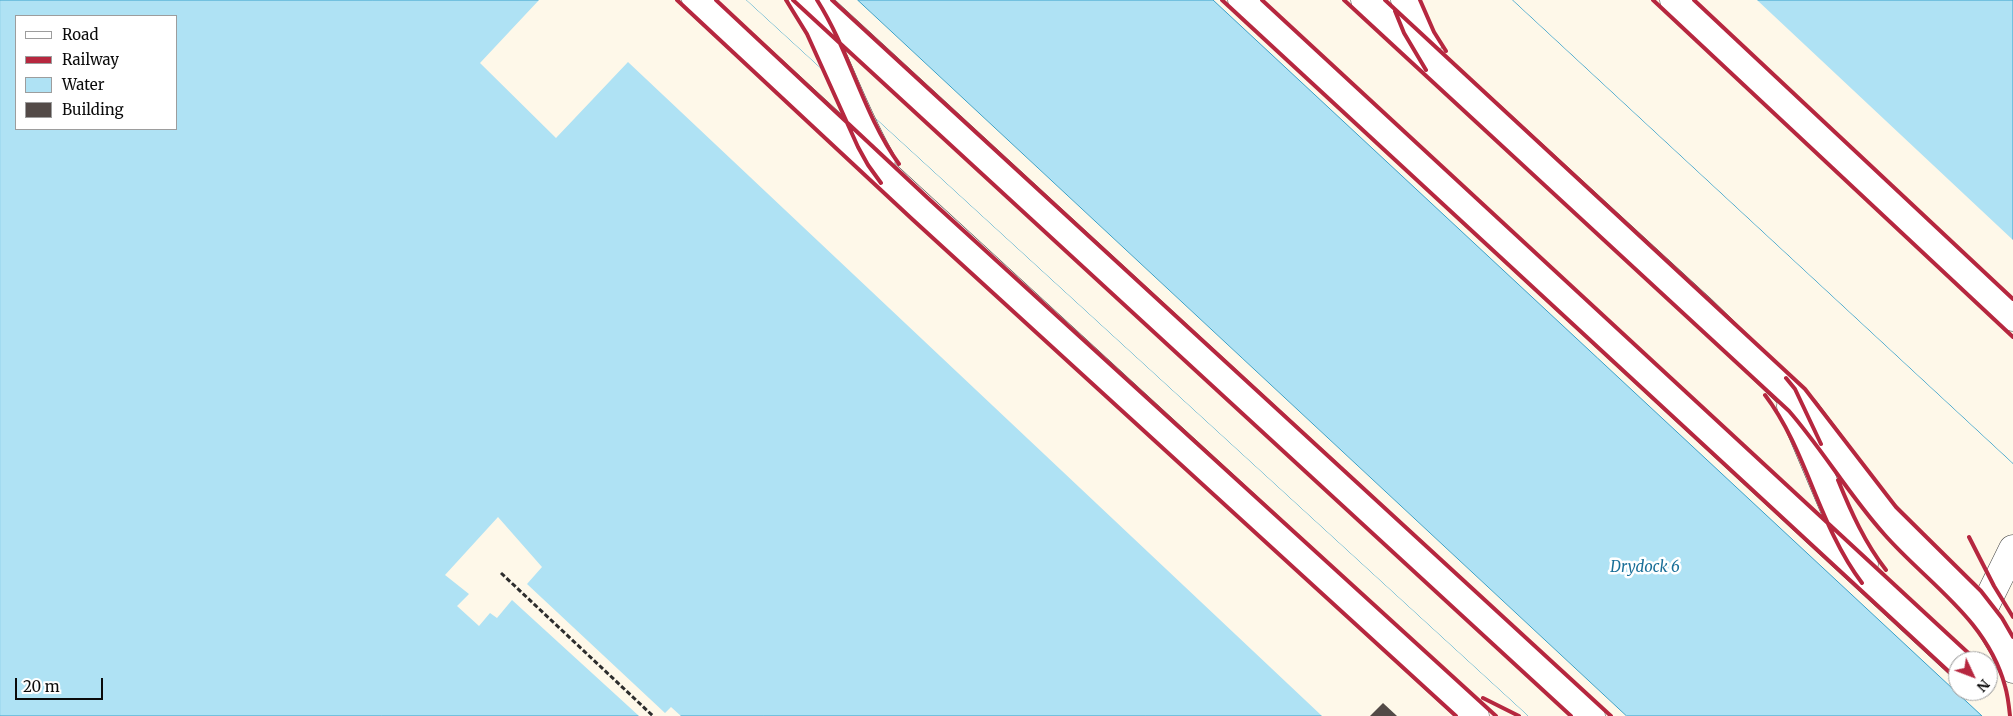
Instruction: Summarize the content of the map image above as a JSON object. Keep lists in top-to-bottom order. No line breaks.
{"water":["Drydock 6"],"legend":["Road","Railway","Water","Building"],"scale_bar":"20 m","north":"bottom right"}
